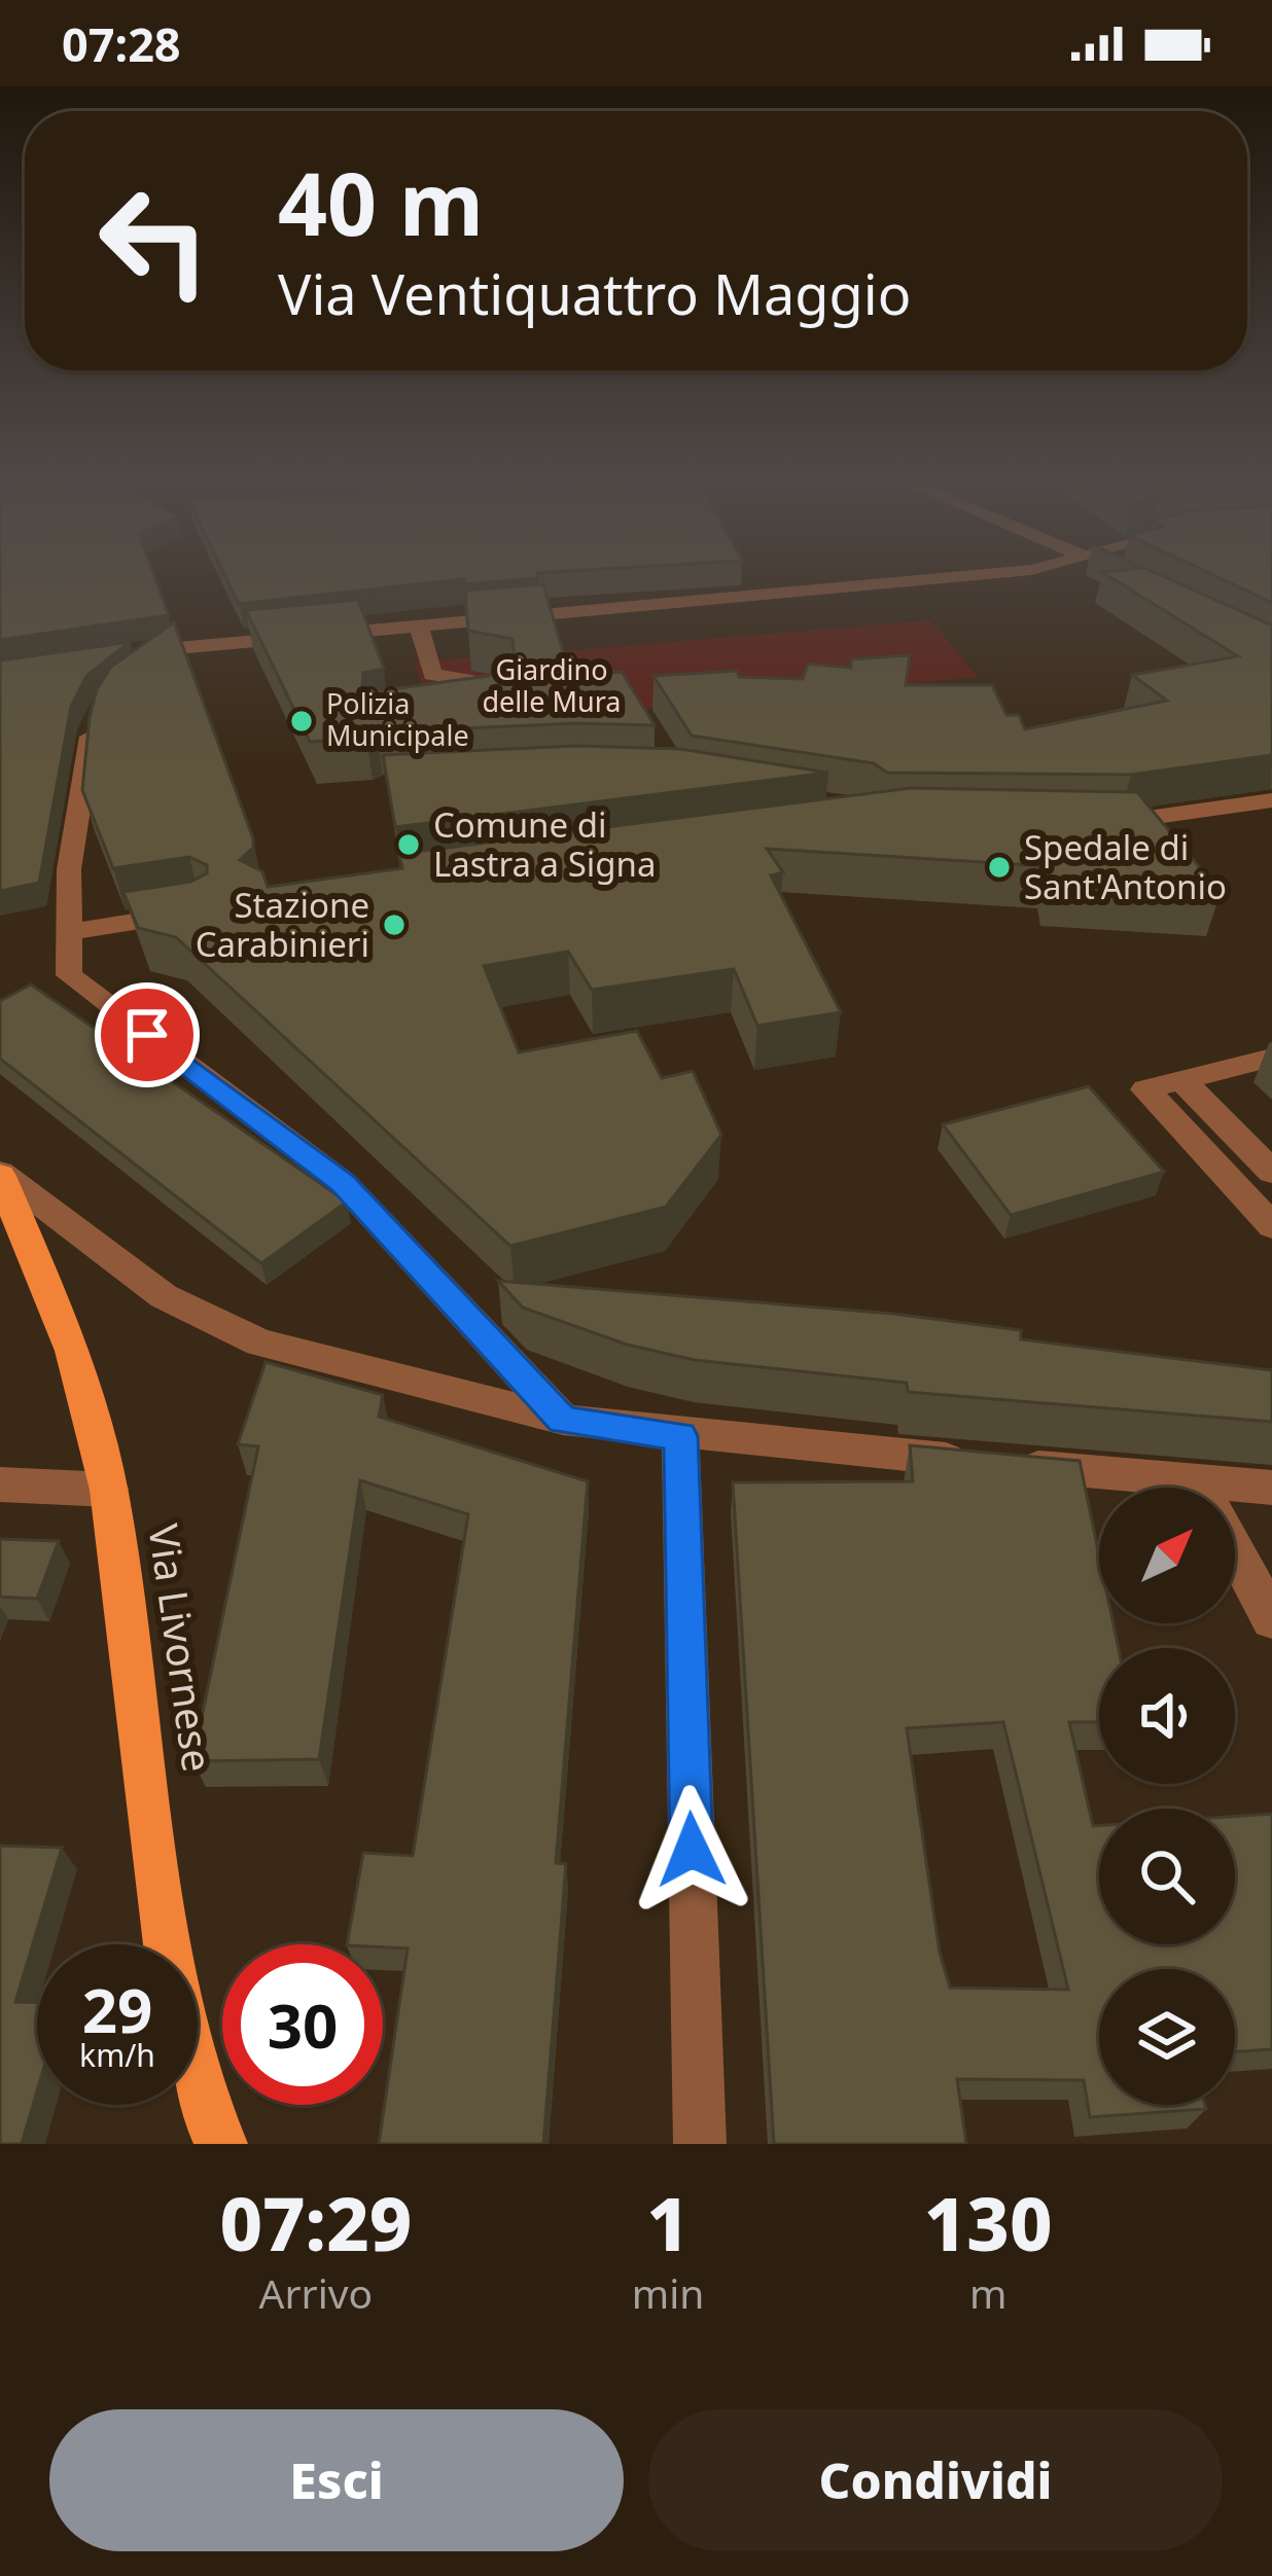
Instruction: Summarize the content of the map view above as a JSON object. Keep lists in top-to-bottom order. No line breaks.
{"streets":{"main road":["Via Livornese"]},"parks":["Giardino delle Mura"],"places":["Polizia Municipale","Comune di Lastra a Signa","Spedale di Sant'Antonio","Stazione Carabinieri"],"north":"top right","page":{"status":"07:28","turn":["40 m","Via Ventiquattro Maggio"],"speed":"29 km/h","limit":"30","eta":["07:29","Arrivo","1","min","130","m"],"buttons":["Esci","Condividi"]}}
